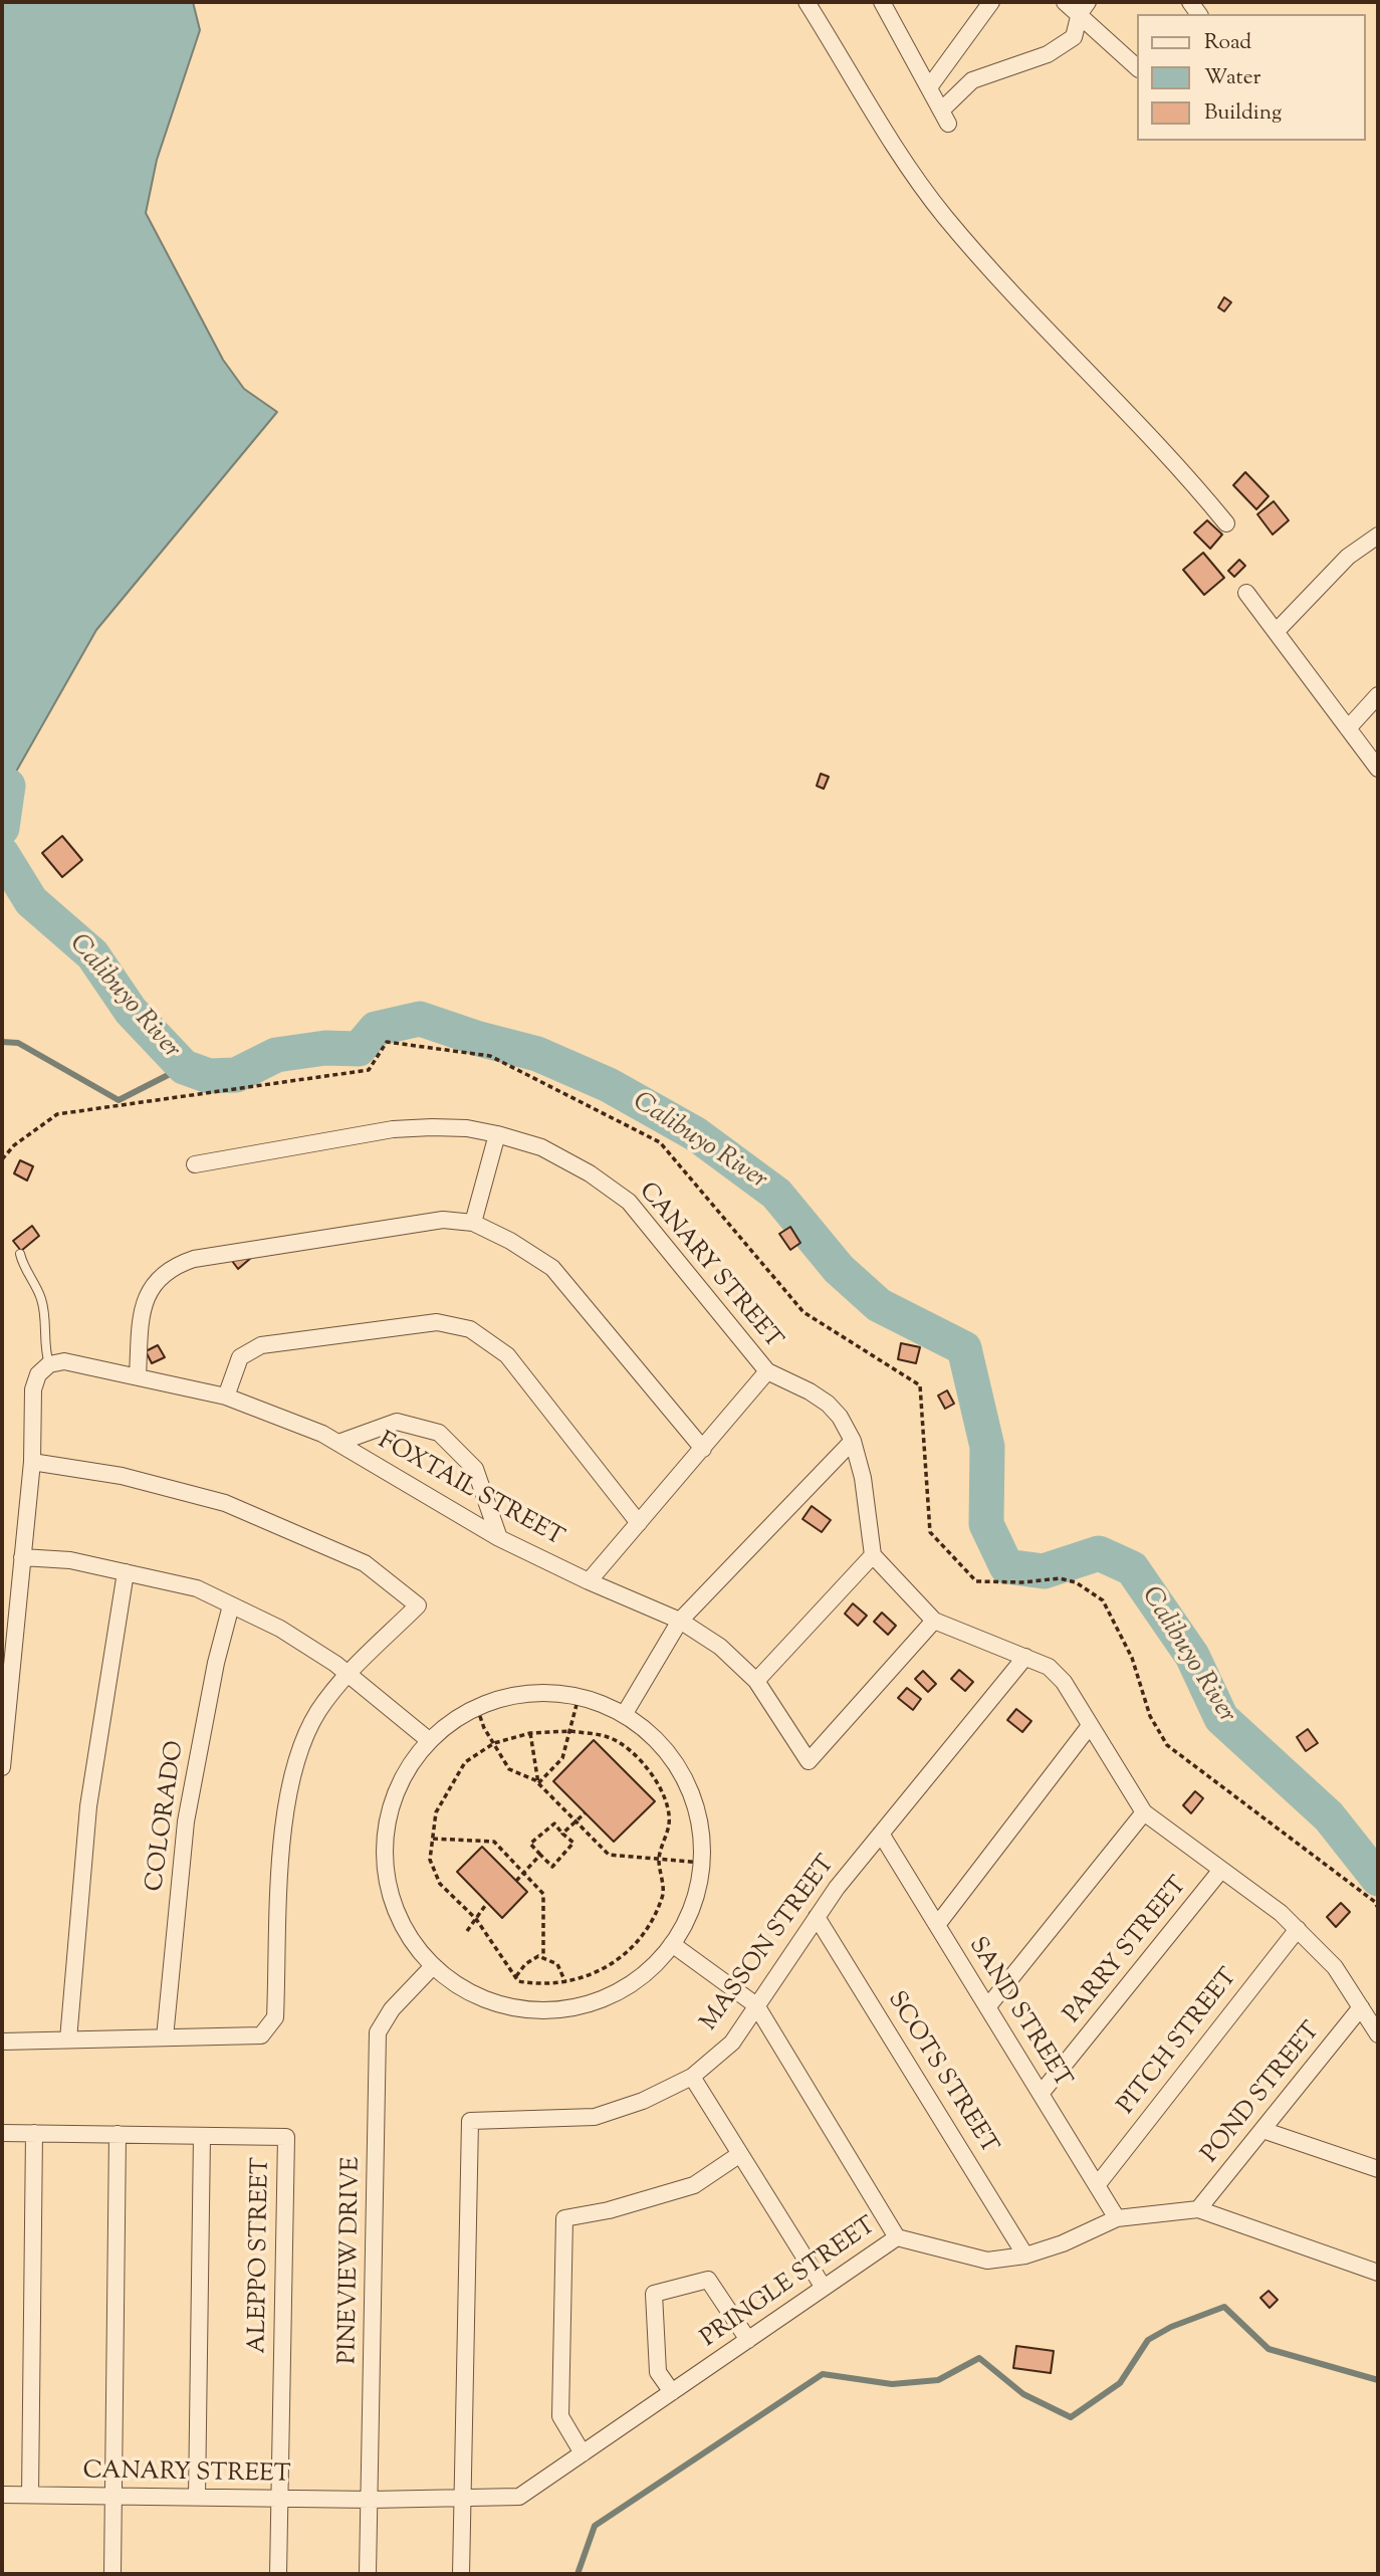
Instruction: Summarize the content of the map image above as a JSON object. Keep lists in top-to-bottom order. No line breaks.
{"streets":{"street":["CANARY STREET","FOXTAIL STREET","COLORADO","MASSON STREET","PARRY STREET","SAND STREET","PITCH STREET","SCOTS STREET","POND STREET","ALEPPO STREET","PINEVIEW DRIVE","PRINGLE STREET"]},"crossings":[["CANARY STREET","ALEPPO STREET"],["CANARY STREET","PINEVIEW DRIVE"],["CANARY STREET","PRINGLE STREET"],["MASSON STREET","SAND STREET"],["MASSON STREET","SCOTS STREET"],["MASSON STREET","PRINGLE STREET"],["PARRY STREET","SAND STREET"],["SAND STREET","PITCH STREET"],["SAND STREET","PRINGLE STREET"],["SCOTS STREET","PRINGLE STREET"],["POND STREET","PRINGLE STREET"],["PINEVIEW DRIVE","PRINGLE STREET"]],"water":["Calibuyo River"],"legend":["Road","Water","Building"]}
